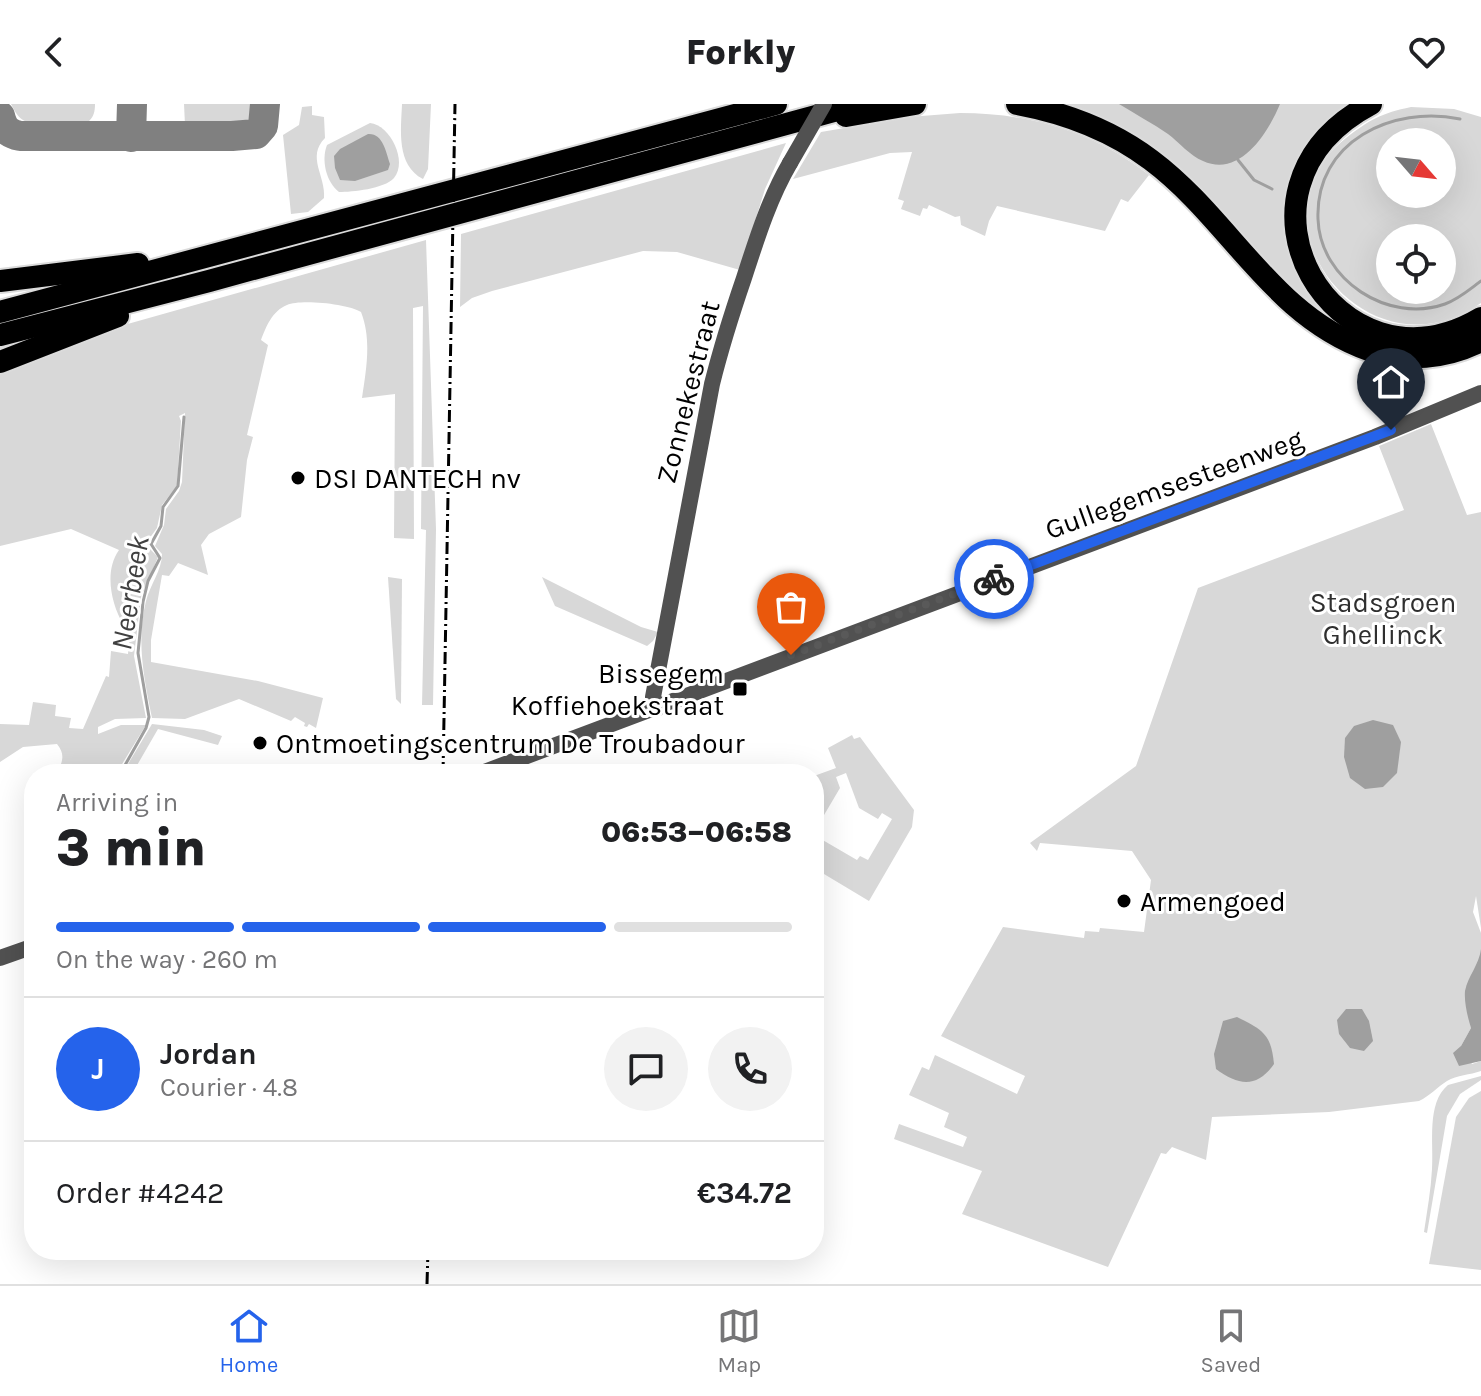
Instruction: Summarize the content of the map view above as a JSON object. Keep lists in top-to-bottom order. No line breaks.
{"streets":{"street":["Zonnekestraat","Gullegemsesteenweg"]},"crossings":[["Zonnekestraat","Gullegemsesteenweg"]],"water":["Neerbeek"],"parks":["Stadsgroen Ghellinck"],"places":{"other":["DSI DANTECH nv","Ontmoetingscentrum De Troubadour","Armengoed"],"transit":["Bissegem Koffiehoekstraat"]},"north":"bottom right","page":{"header":"Forkly","heading":["3 min","Arriving in","06:53–06:58"],"panel":["Jordan","Courier · 4.8","Order #4242","€34.72"],"bar":"On the way · 260 m","round":"J","tabs":["Home","Map","Saved"]}}
